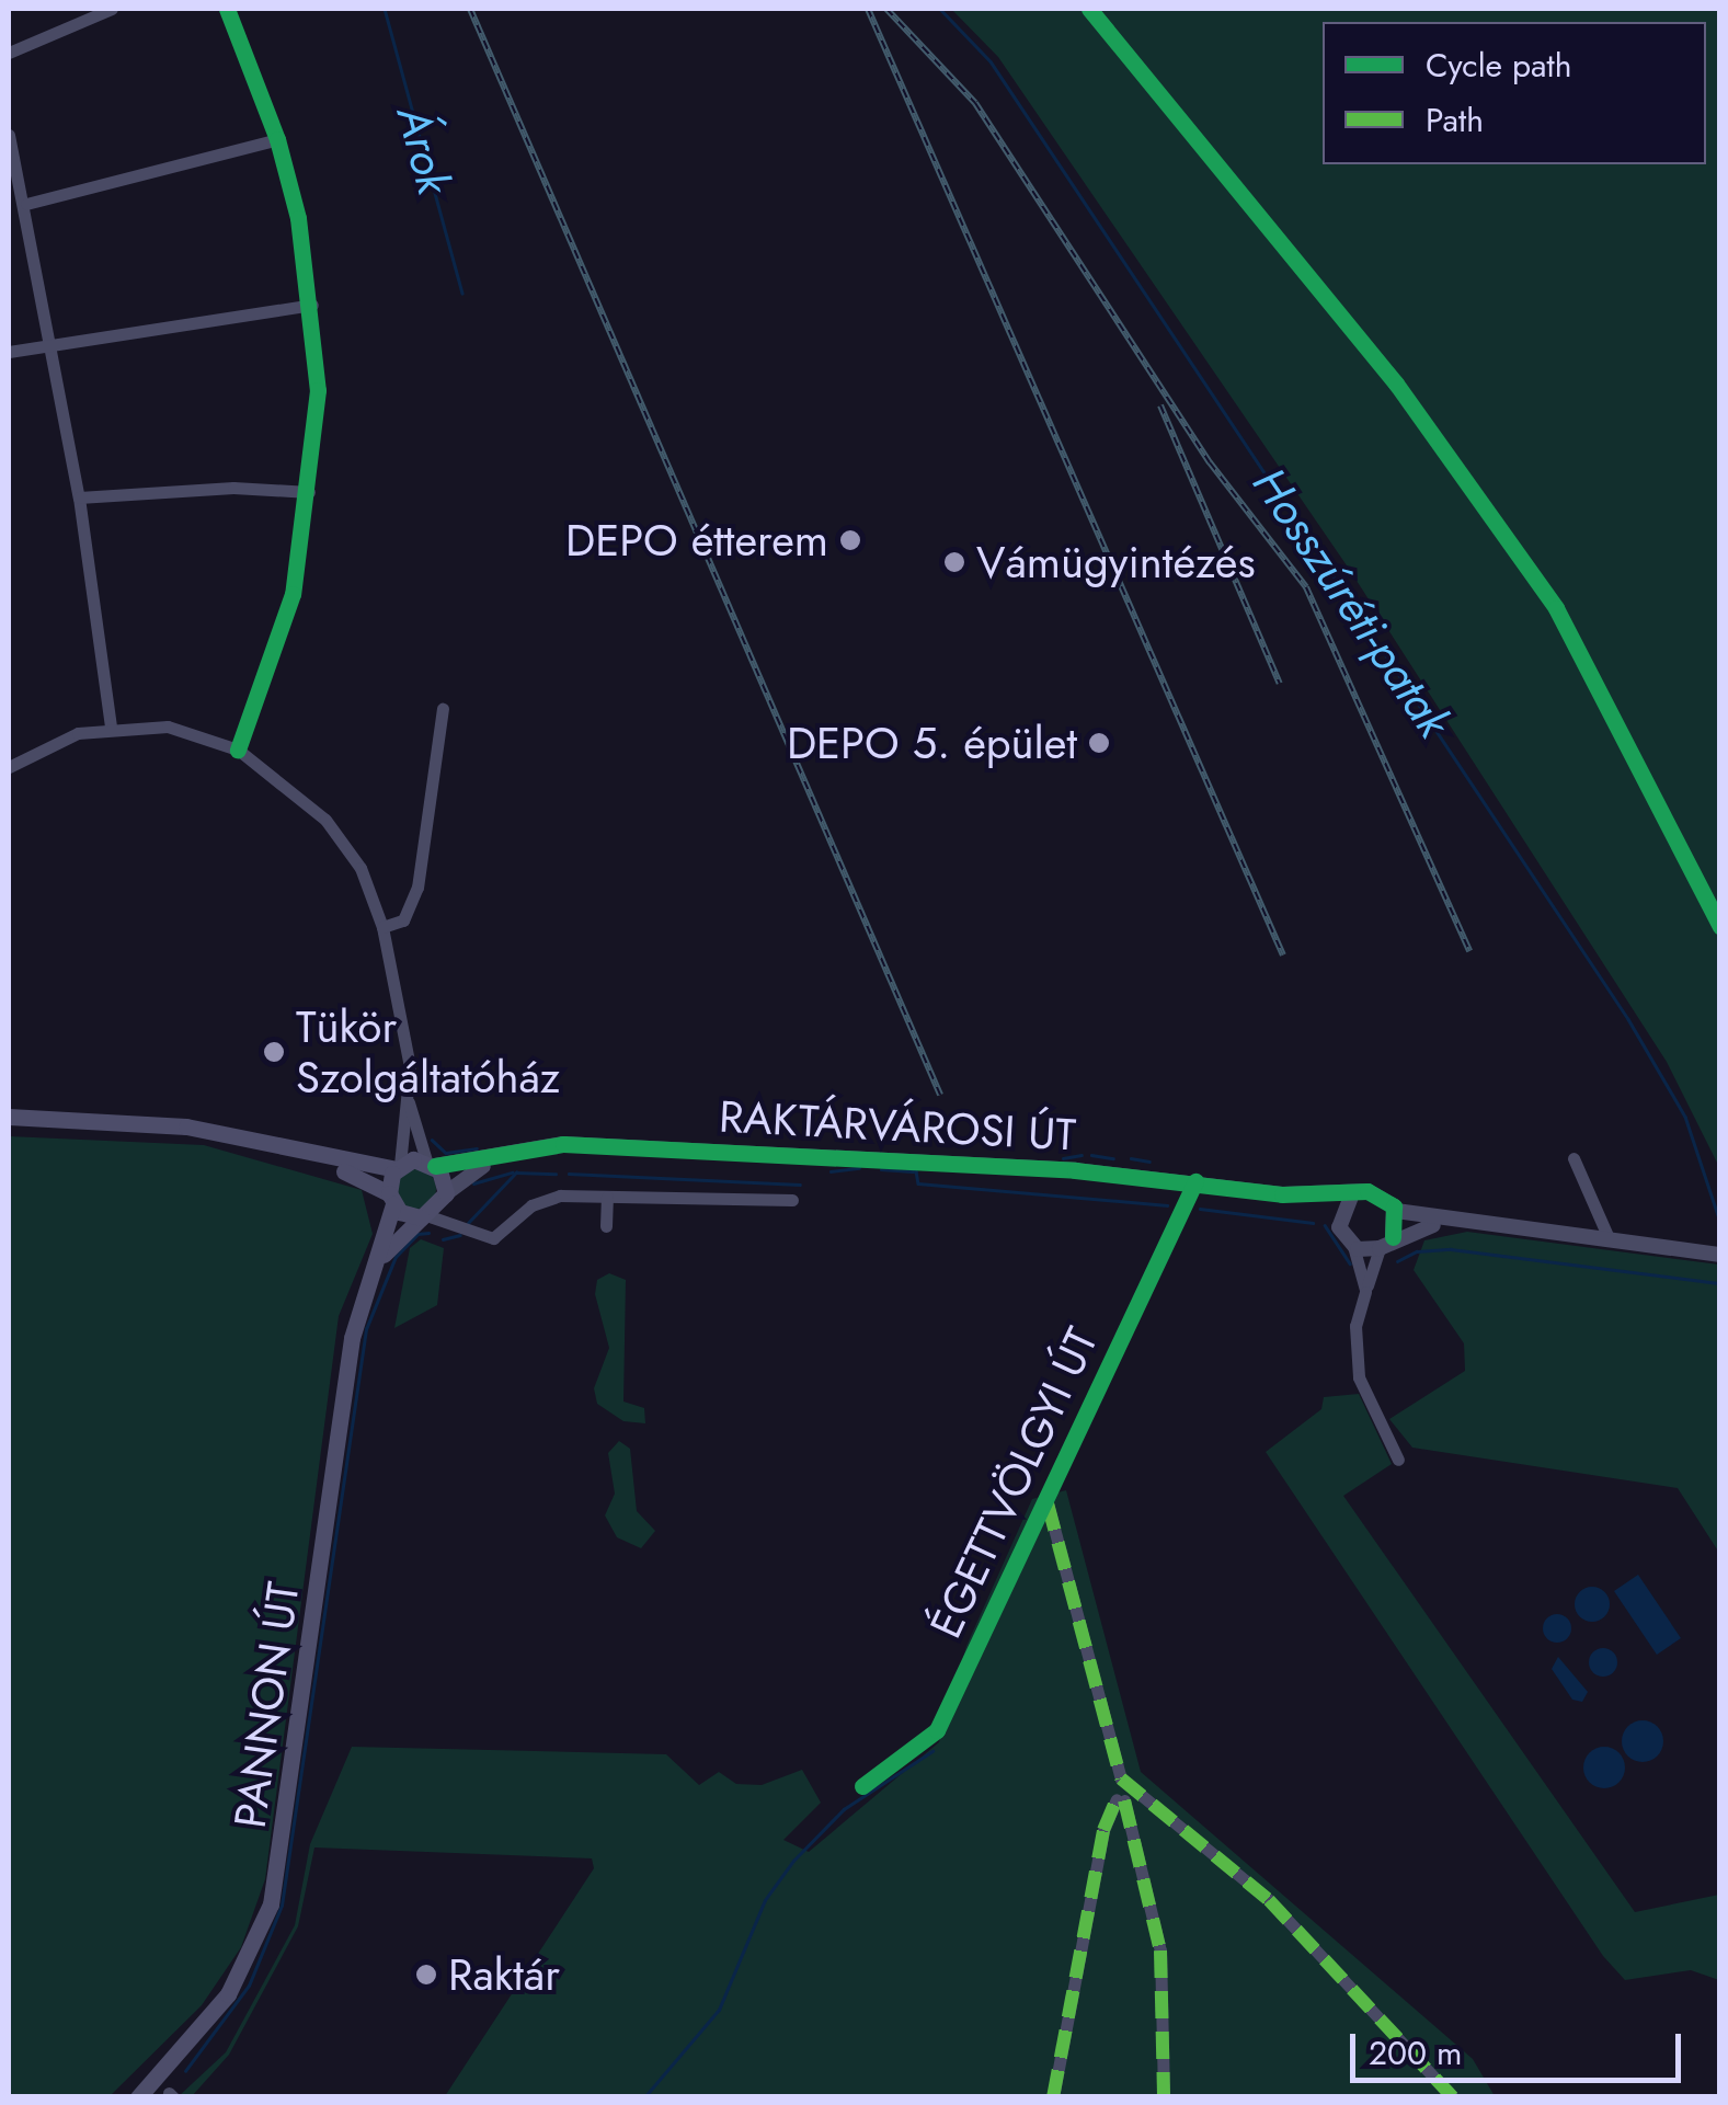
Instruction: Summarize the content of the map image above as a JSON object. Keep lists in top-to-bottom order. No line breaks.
{"streets":{"main road":["RAKTÁRVÁROSI ÚT","PANNON ÚT"],"street":["ÉGETTVÖLGYI ÚT"]},"crossings":[["RAKTÁRVÁROSI ÚT","ÉGETTVÖLGYI ÚT"],["RAKTÁRVÁROSI ÚT","PANNON ÚT"]],"water":["Árok","Hosszúréti-patak"],"places":["DEPO étterem","Vámügyintézés","DEPO 5. épület","Tükör Szolgáltatóház","Raktár"],"legend":["Cycle path","Path"],"scale_bar":"200 m"}
